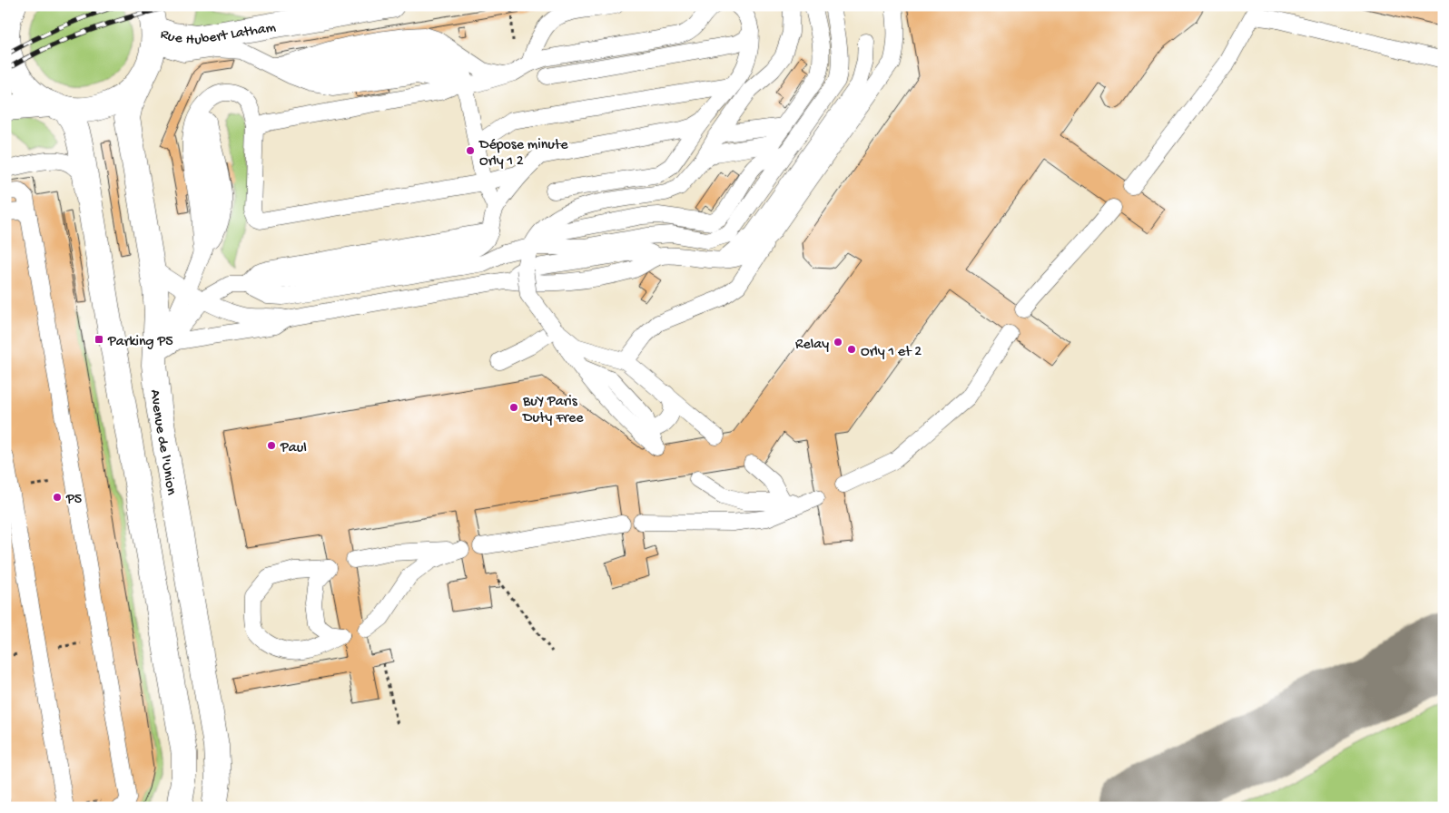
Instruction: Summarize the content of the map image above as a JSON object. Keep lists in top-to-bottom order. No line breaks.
{"streets":{"street":["Rue Hubert Latham","Avenue de l'Union"]},"crossings":[["Rue Hubert Latham","Avenue de l'Union"]],"places":{"other":["Dépose minute Orly 1 2","Relay","Orly 1 et 2","BuY Paris Duty Free","Paul","P5"],"transit":["Parking P5"]}}
